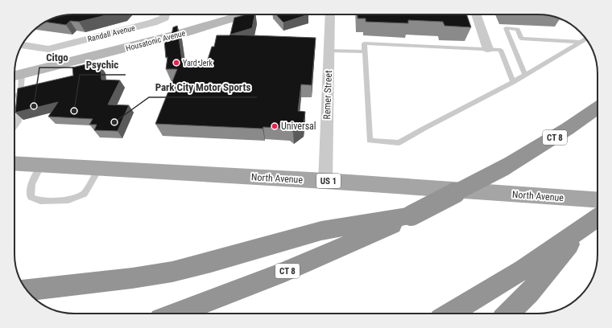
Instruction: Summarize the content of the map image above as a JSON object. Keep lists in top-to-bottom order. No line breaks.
{"streets":{"highway":["CT 8"],"main road":["Housatonic Avenue","North Avenue","US 1"],"street":["Randall Avenue","Remer Street"]},"crossings":[["Remer Street","North Avenue"]],"places":["Yard Jerk","Citgo","Psychic","Park City Motor Sports","Universal"]}
